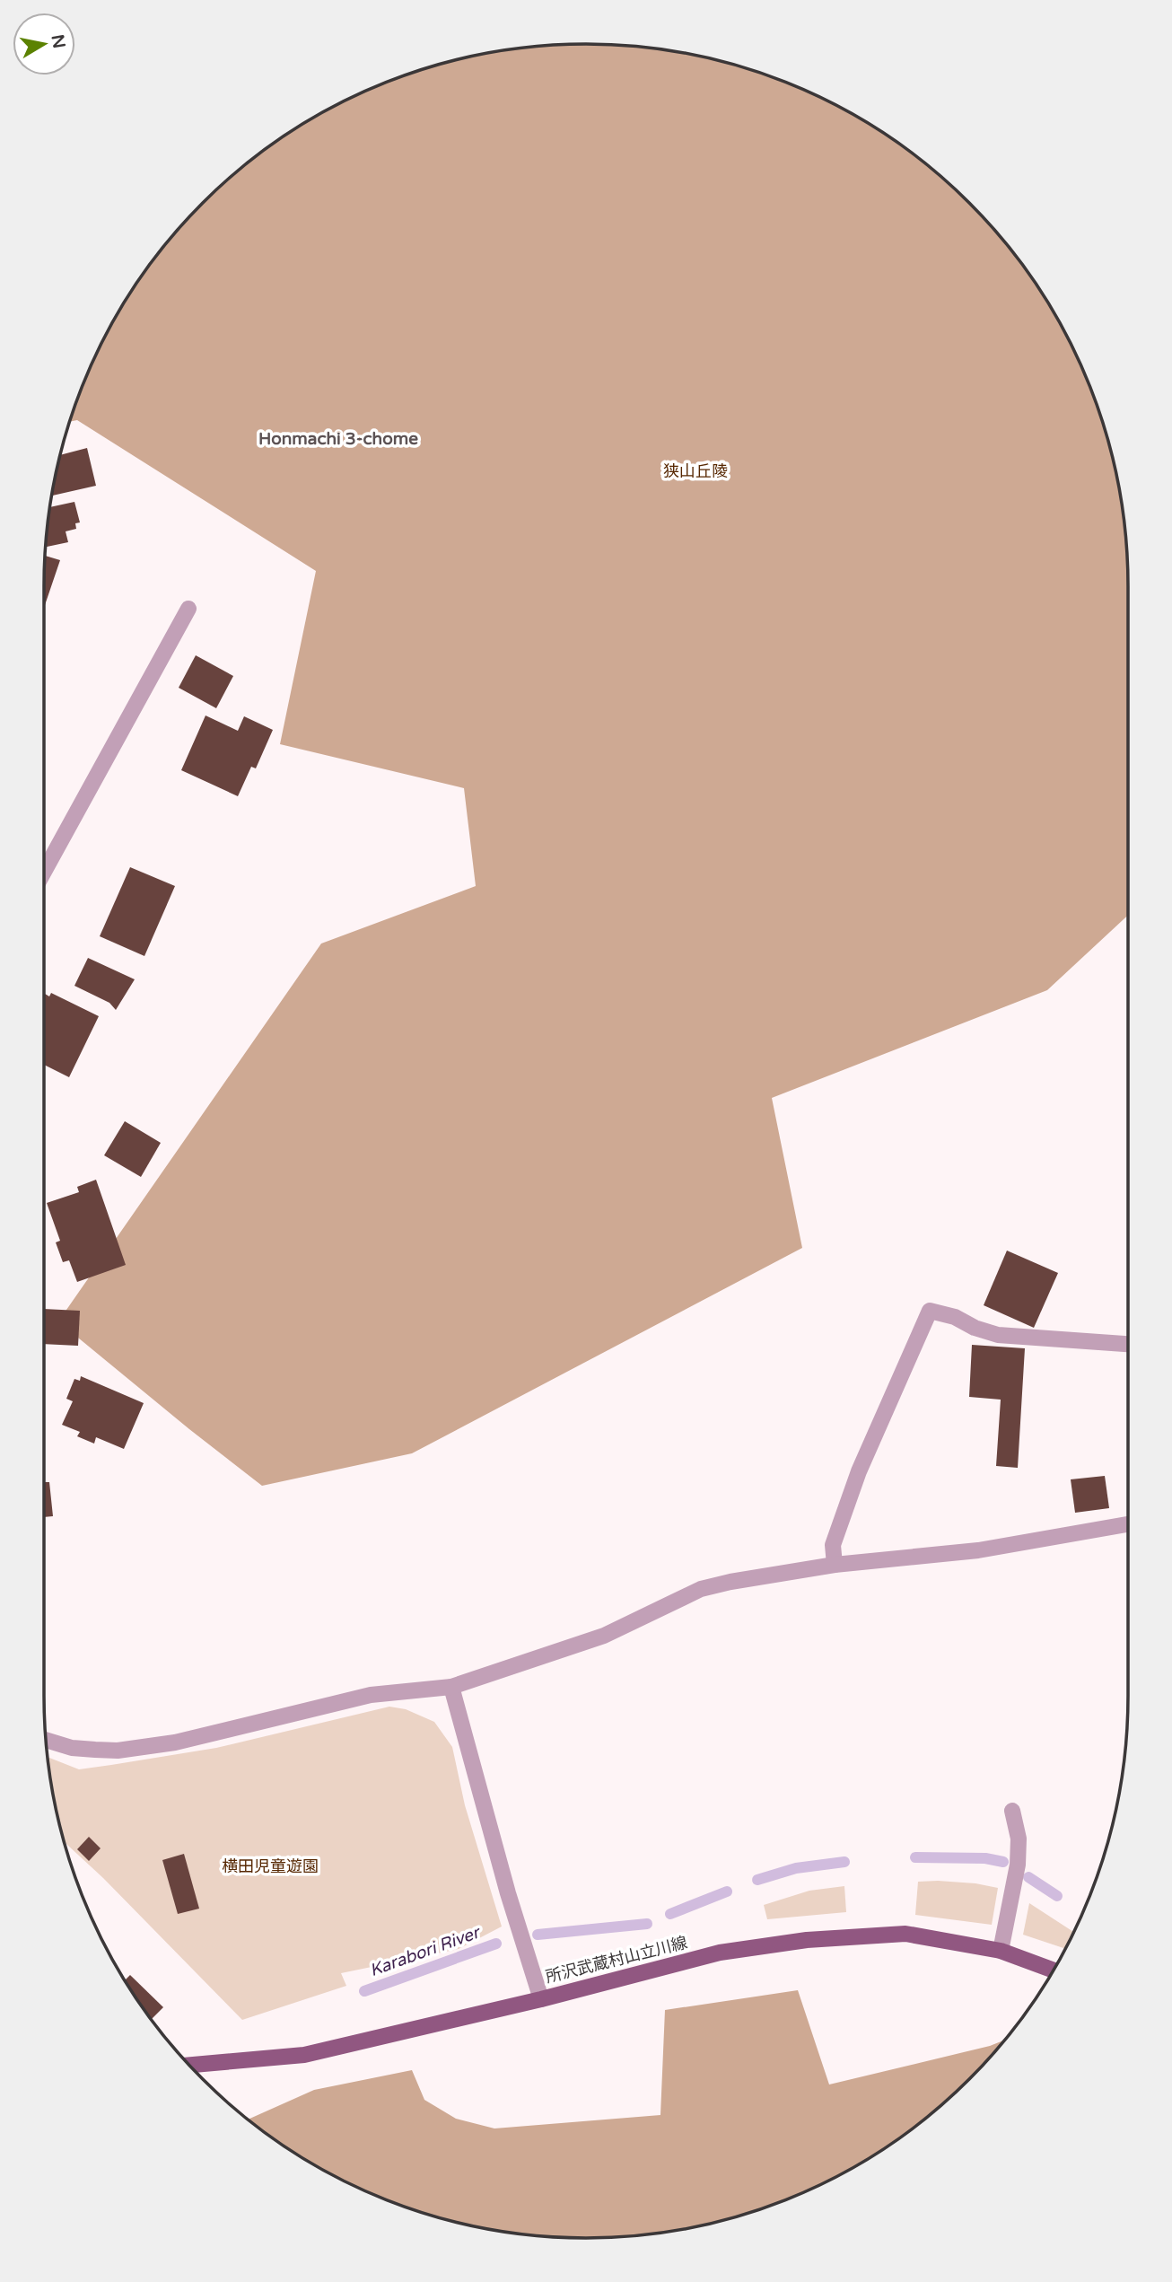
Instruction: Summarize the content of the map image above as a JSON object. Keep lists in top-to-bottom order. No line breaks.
{"streets":{"main road":["所沢武蔵村山立川線"]},"districts":["Honmachi 3-chome"],"water":["Karabori River"],"parks":["狭山丘陵","横田児童遊園"],"north":"right"}
